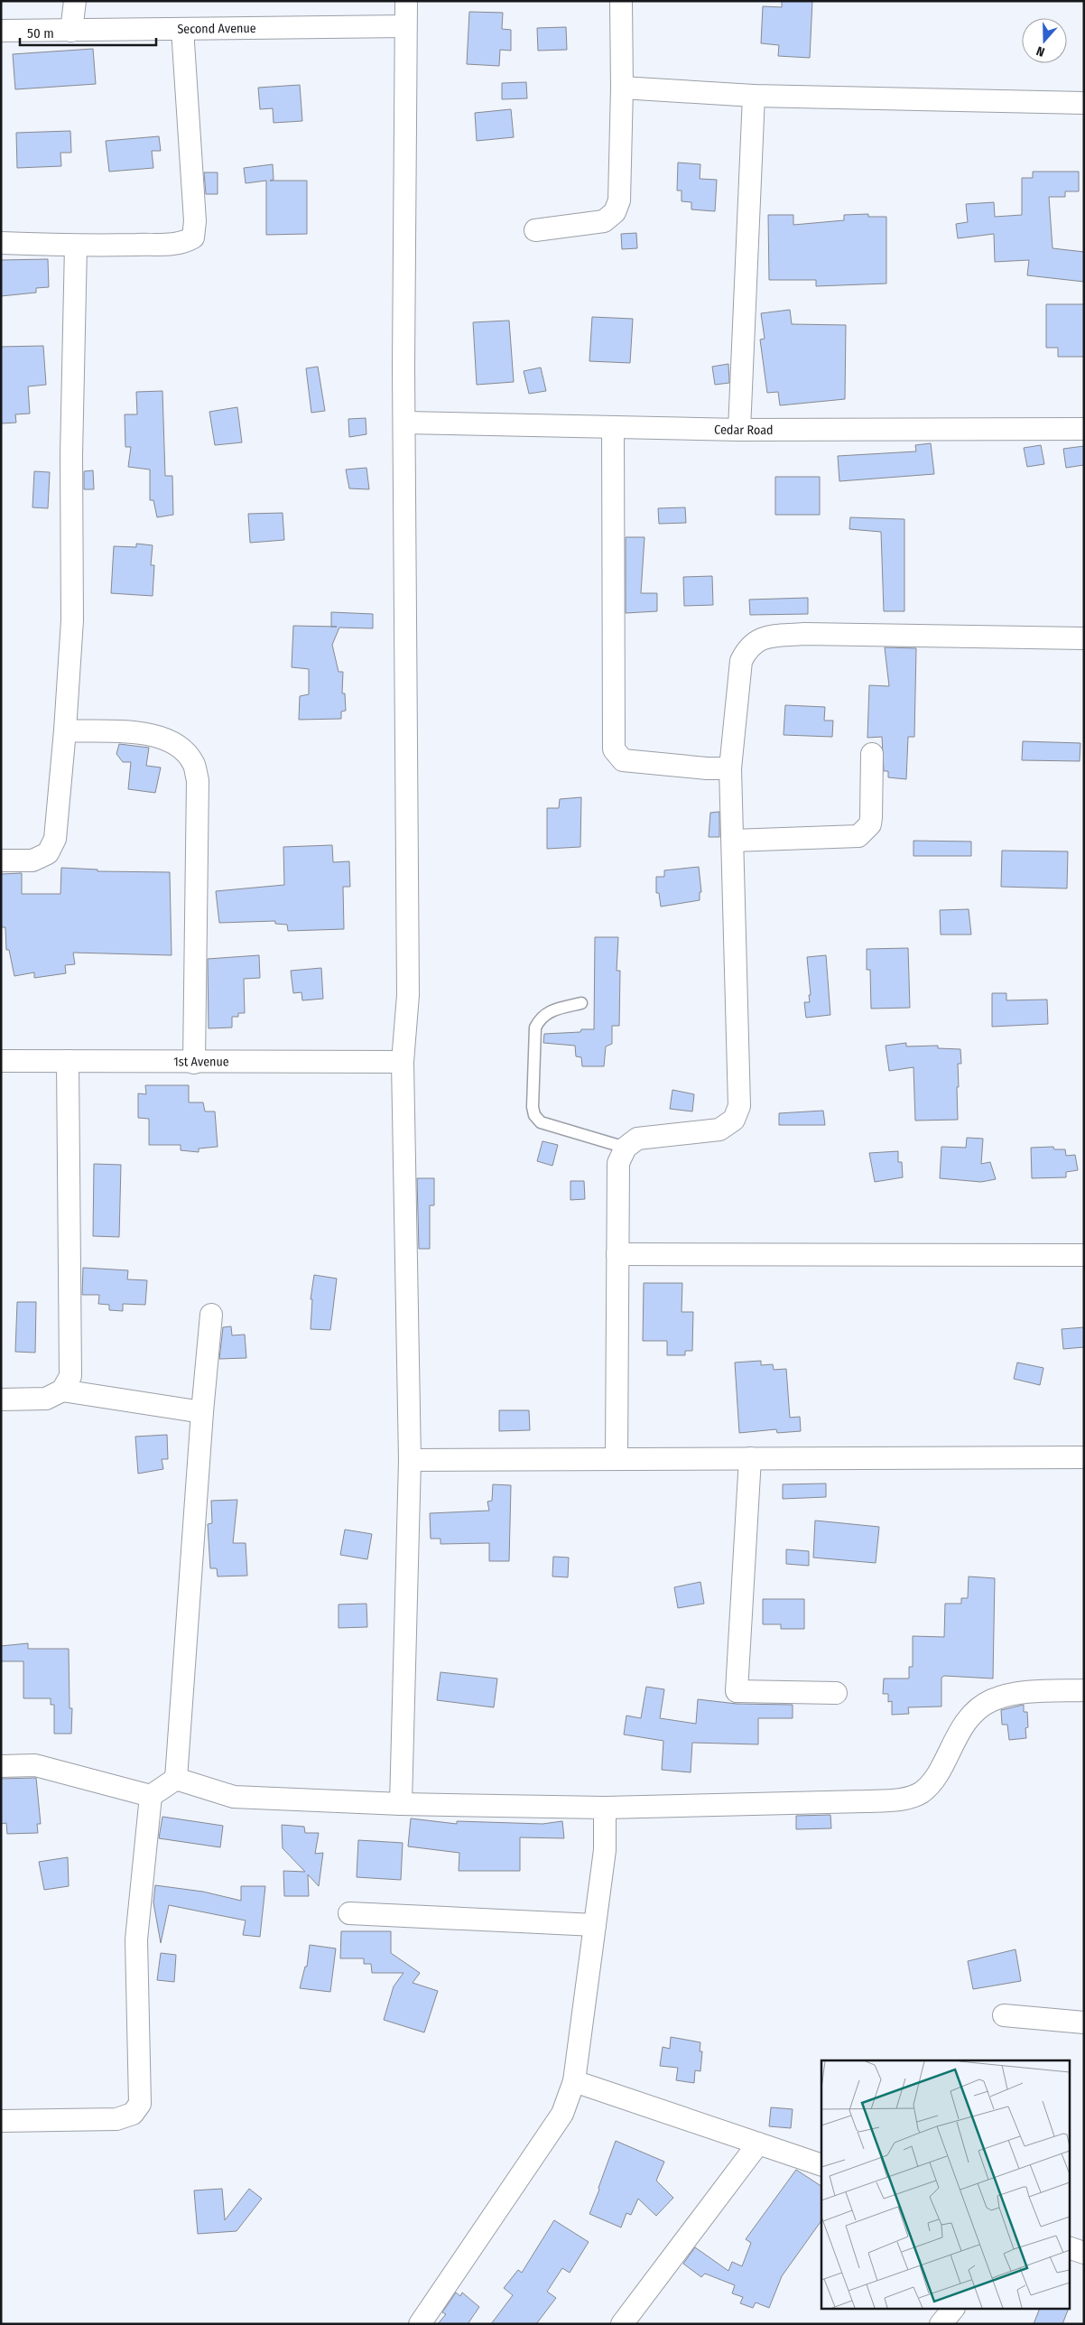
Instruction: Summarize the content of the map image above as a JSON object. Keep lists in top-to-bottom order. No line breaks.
{"streets":{"street":["Second Avenue","Cedar Road","1st Avenue"]},"scale_bar":"50 m","north":"bottom"}
